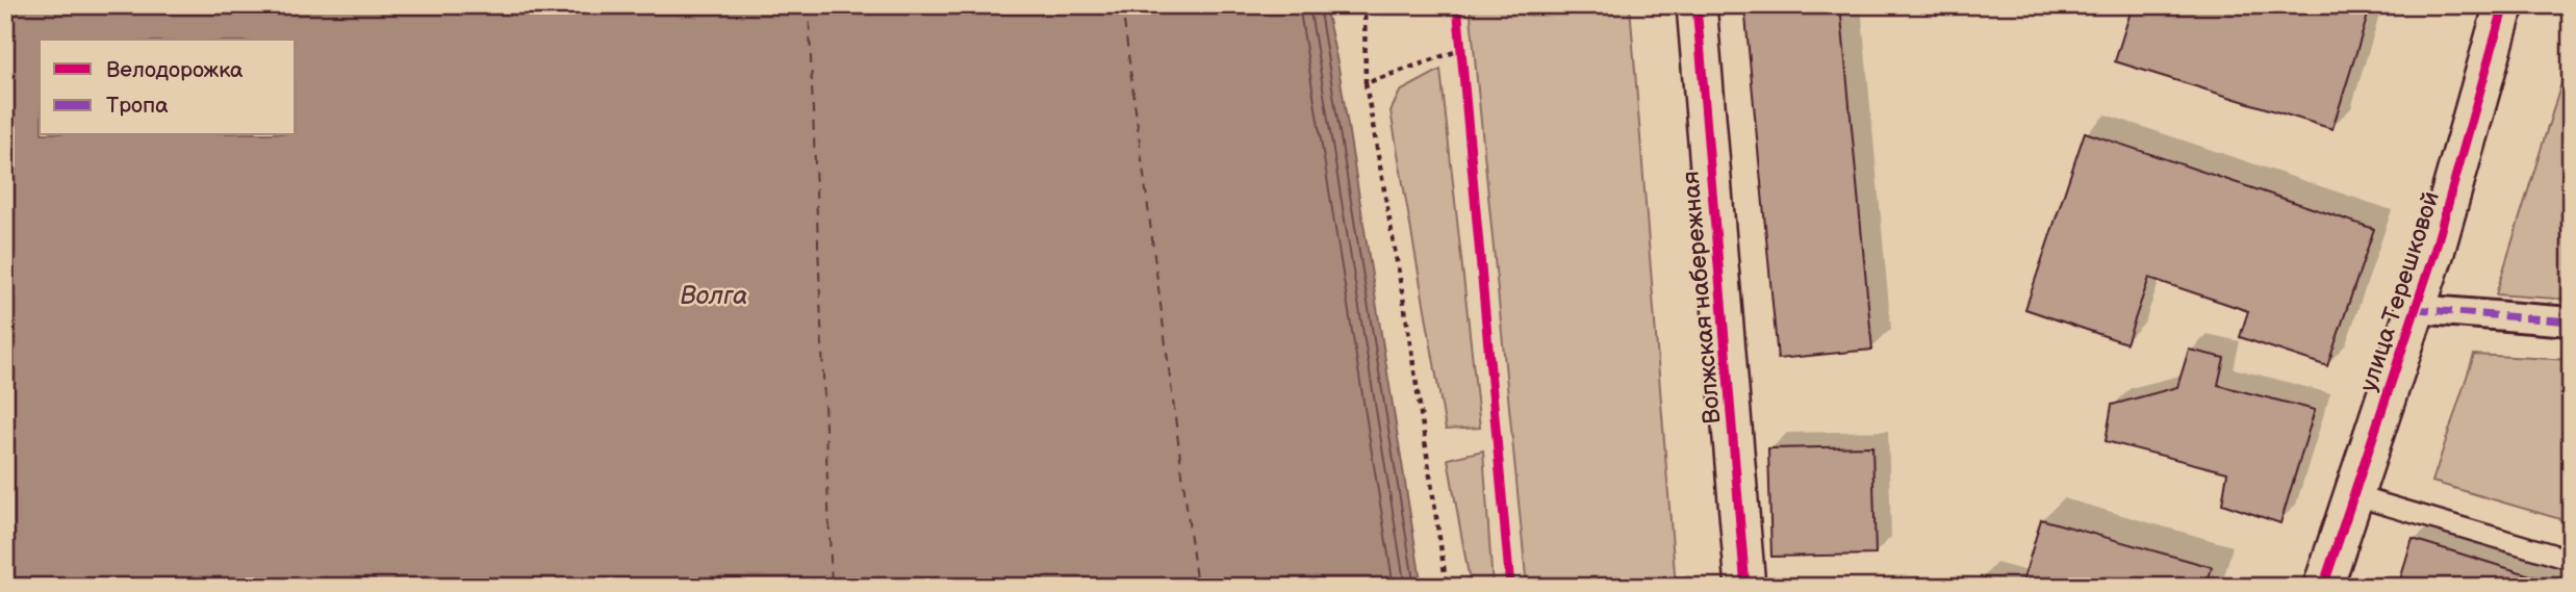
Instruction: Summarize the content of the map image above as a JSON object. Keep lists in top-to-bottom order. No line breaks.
{"streets":{"street":["улица Терешковой","Волжская набережная"]},"water":["Волга"],"legend":["Велодорожка","Тропа"]}
